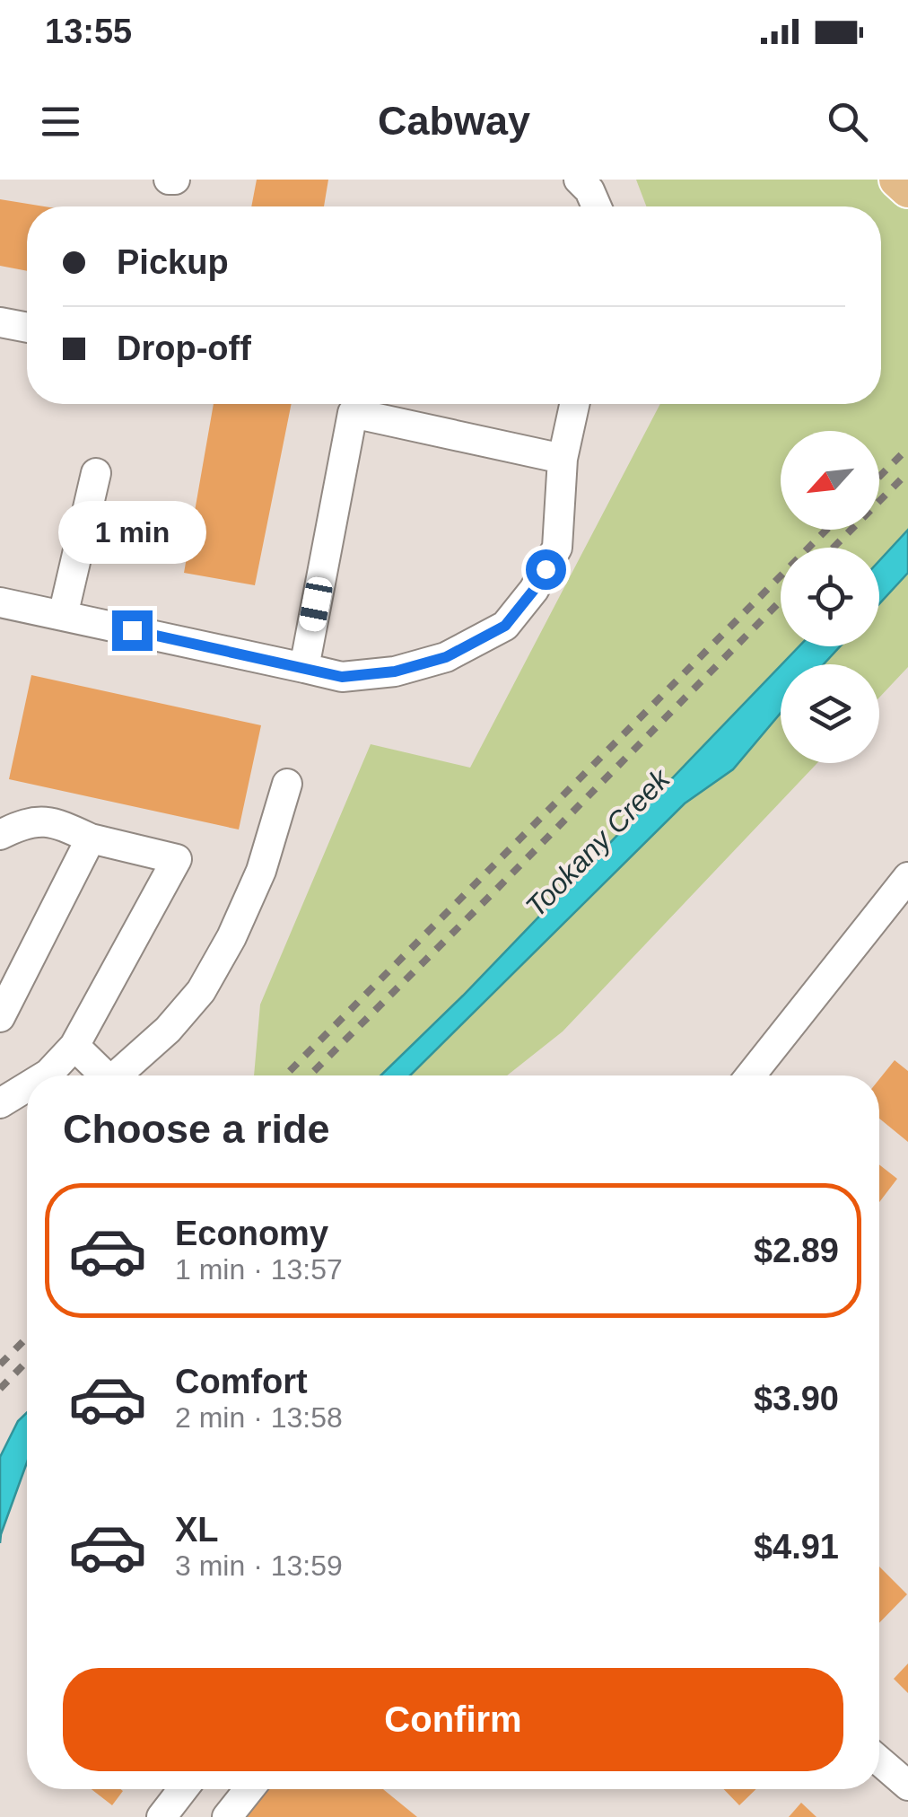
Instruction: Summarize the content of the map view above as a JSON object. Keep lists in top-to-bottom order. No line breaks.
{"water":["Tookany Creek"],"north":"bottom left","page":{"status":"13:55","header":"Cabway","banner":["Pickup","Drop-off"],"bubble":"1 min","heading":"Choose a ride","list":[{"name":"Economy","note":"1 min · 13:57","value":"$2.89"},{"name":"Comfort","note":"2 min · 13:58","value":"$3.90"},{"name":"XL","note":"3 min · 13:59","value":"$4.91"}],"buttons":"Confirm"}}
